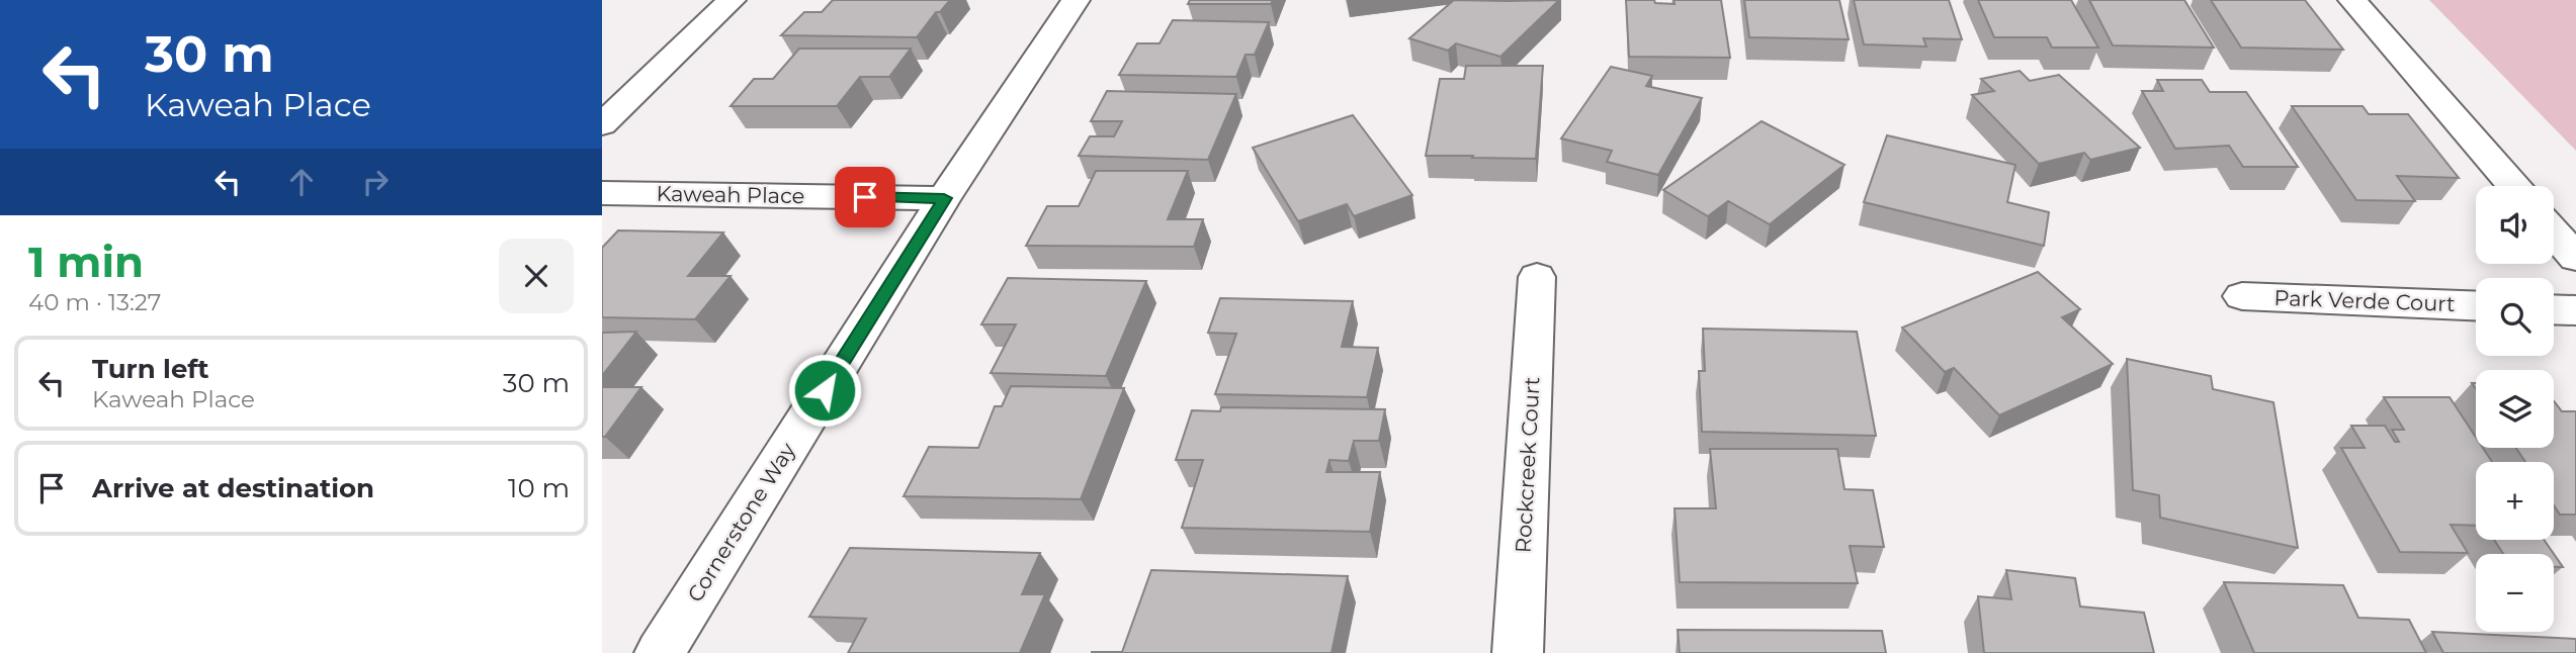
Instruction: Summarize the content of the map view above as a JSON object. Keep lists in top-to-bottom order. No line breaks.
{"streets":{"street":["Kaweah Place","Park Verde Court","Rockcreek Court","Cornerstone Way"]},"crossings":[["Kaweah Place","Cornerstone Way"]],"page":{"turn":["30 m","Kaweah Place"],"map_buttons":["+","−"],"heading":["1 min","40 m · 13:27"],"list":[{"name":"Turn left","note":"Kaweah Place","value":"30 m"},{"name":"Arrive at destination","value":"10 m"}]}}
